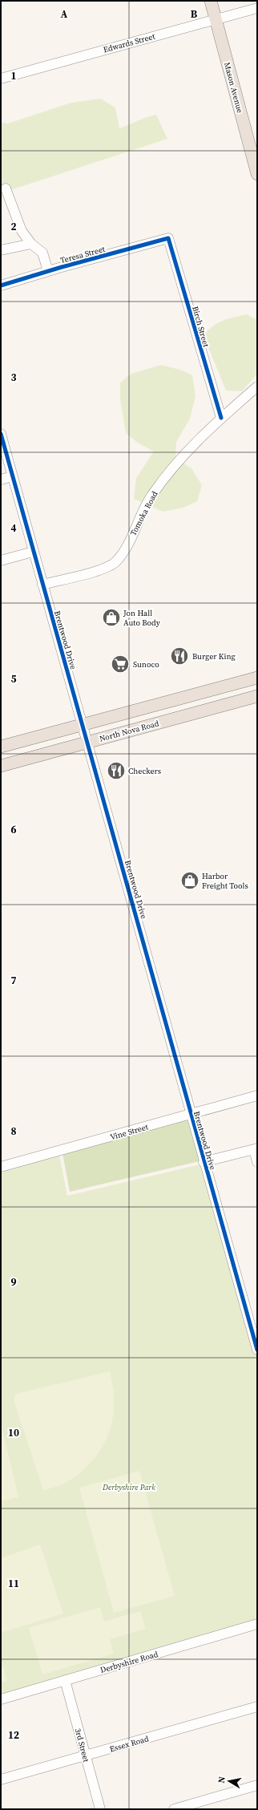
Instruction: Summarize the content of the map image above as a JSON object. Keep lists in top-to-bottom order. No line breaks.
{"streets":{"main road":["Mason Avenue","North Nova Road"],"street":["Edwards Street","Teresa Street","Birch Street","Tomoka Road","Brentwood Drive","Vine Street","Derbyshire Road","Essex Road","3rd Street"]},"crossings":[["Edwards Street","Mason Avenue"],["Teresa Street","Birch Street"],["Birch Street","Tomoka Road"],["Tomoka Road","Brentwood Drive"],["Brentwood Drive","North Nova Road"],["Brentwood Drive","Vine Street"],["Derbyshire Road","3rd Street"],["Essex Road","3rd Street"]],"parks":["Derbyshire Park"],"places":{"shop":["Jon Hall Auto Body","Harbor Freight Tools"],"restaurant":["Burger King","Checkers"],"supermarket":["Sunoco"]},"north":"left","grid":{"columns":["A","B"],"rows":["1","2","3","4","5","6","7","8","9","10","11","12"]}}
